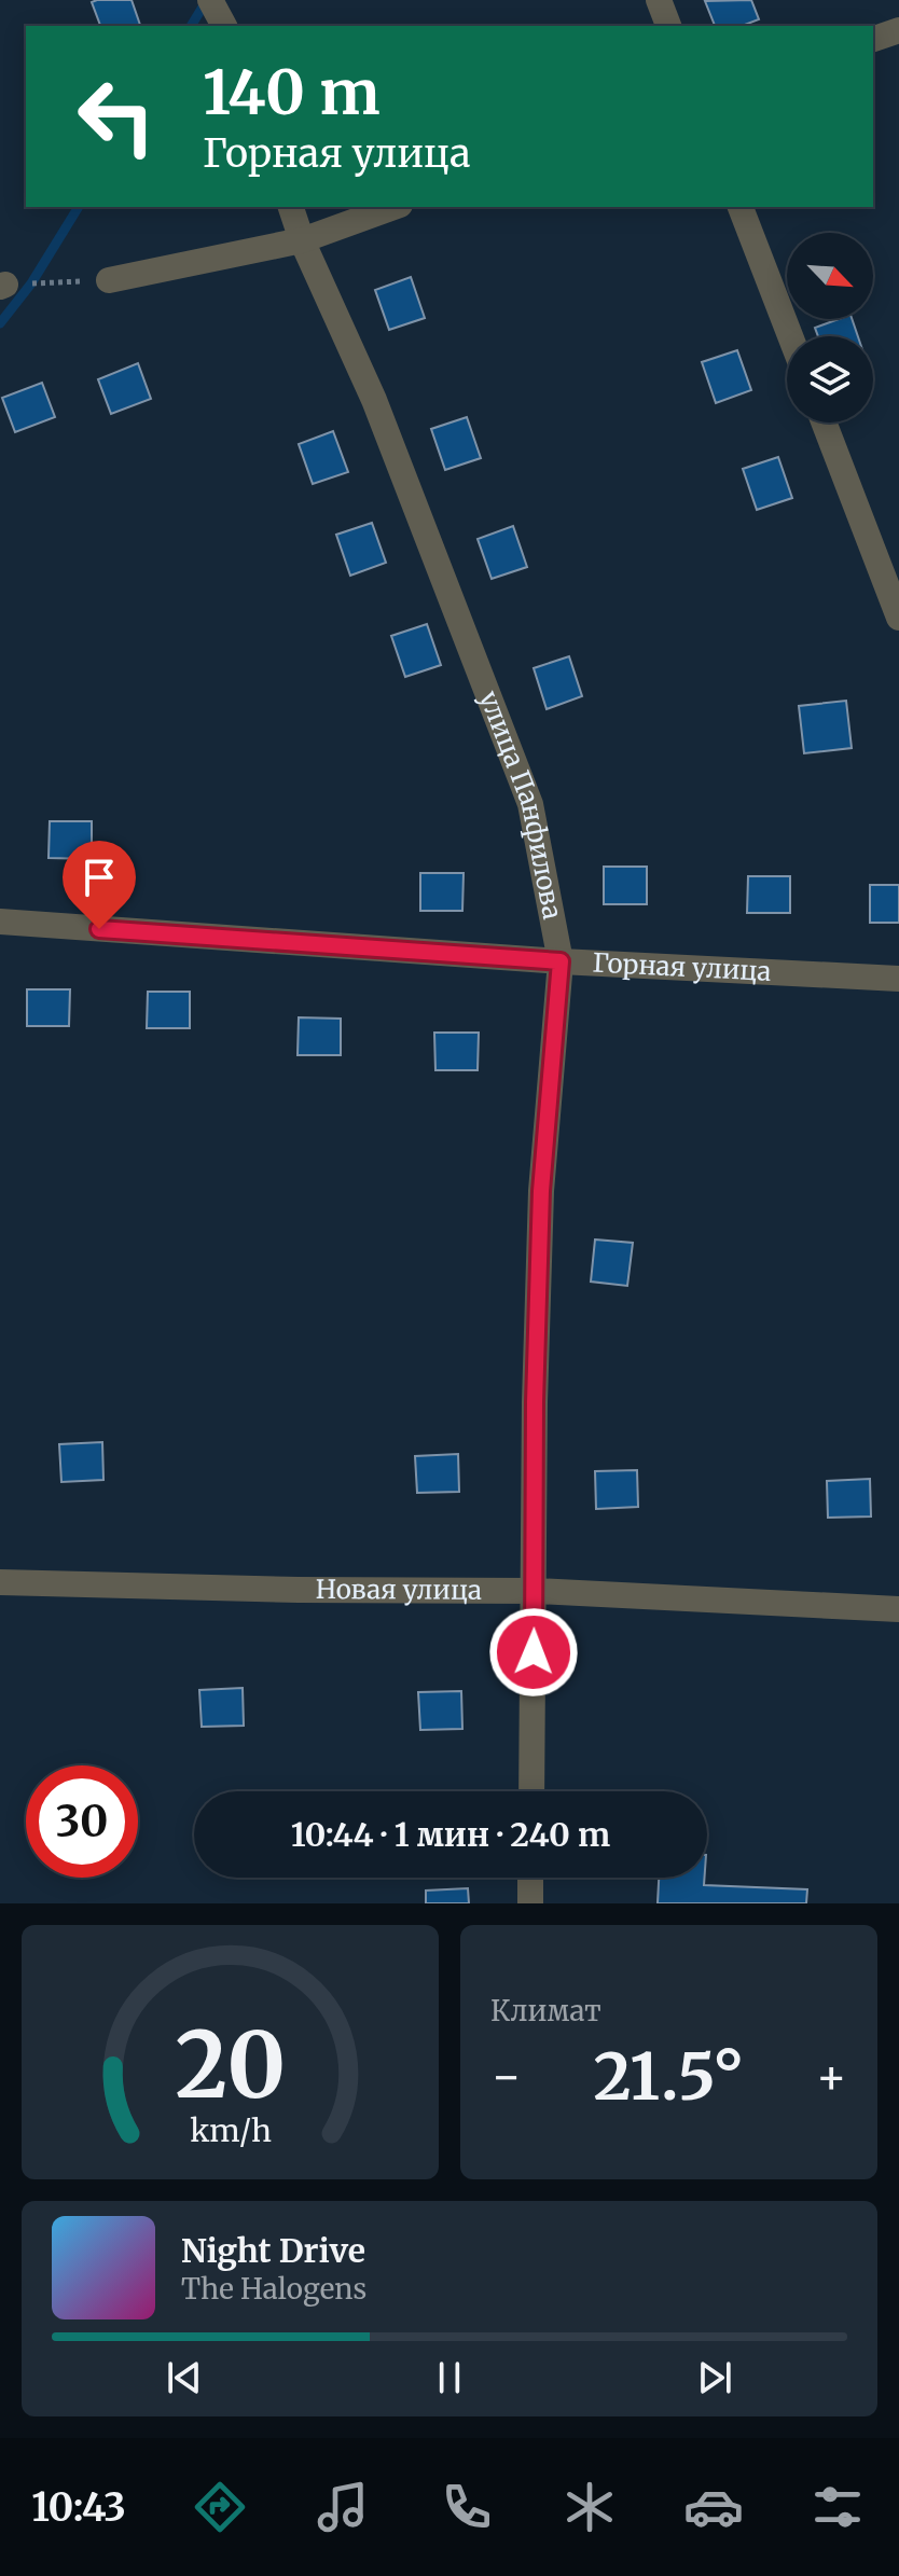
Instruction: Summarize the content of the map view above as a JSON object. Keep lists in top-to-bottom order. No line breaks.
{"streets":{"street":["улица Панфилова","Горная улица","Новая улица"]},"crossings":[["улица Панфилова","Горная улица"],["улица Панфилова","Новая улица"]],"north":"bottom right","page":{"turn":["140 m","Горная улица"],"limit":"30","trip":"10:44 · 1 мин · 240 m","tile":"Климат","heat":["−","21.5°","+"],"song":["Night Drive","The Halogens"],"tabs":"10:43","gauge":["20","km/h"]}}
